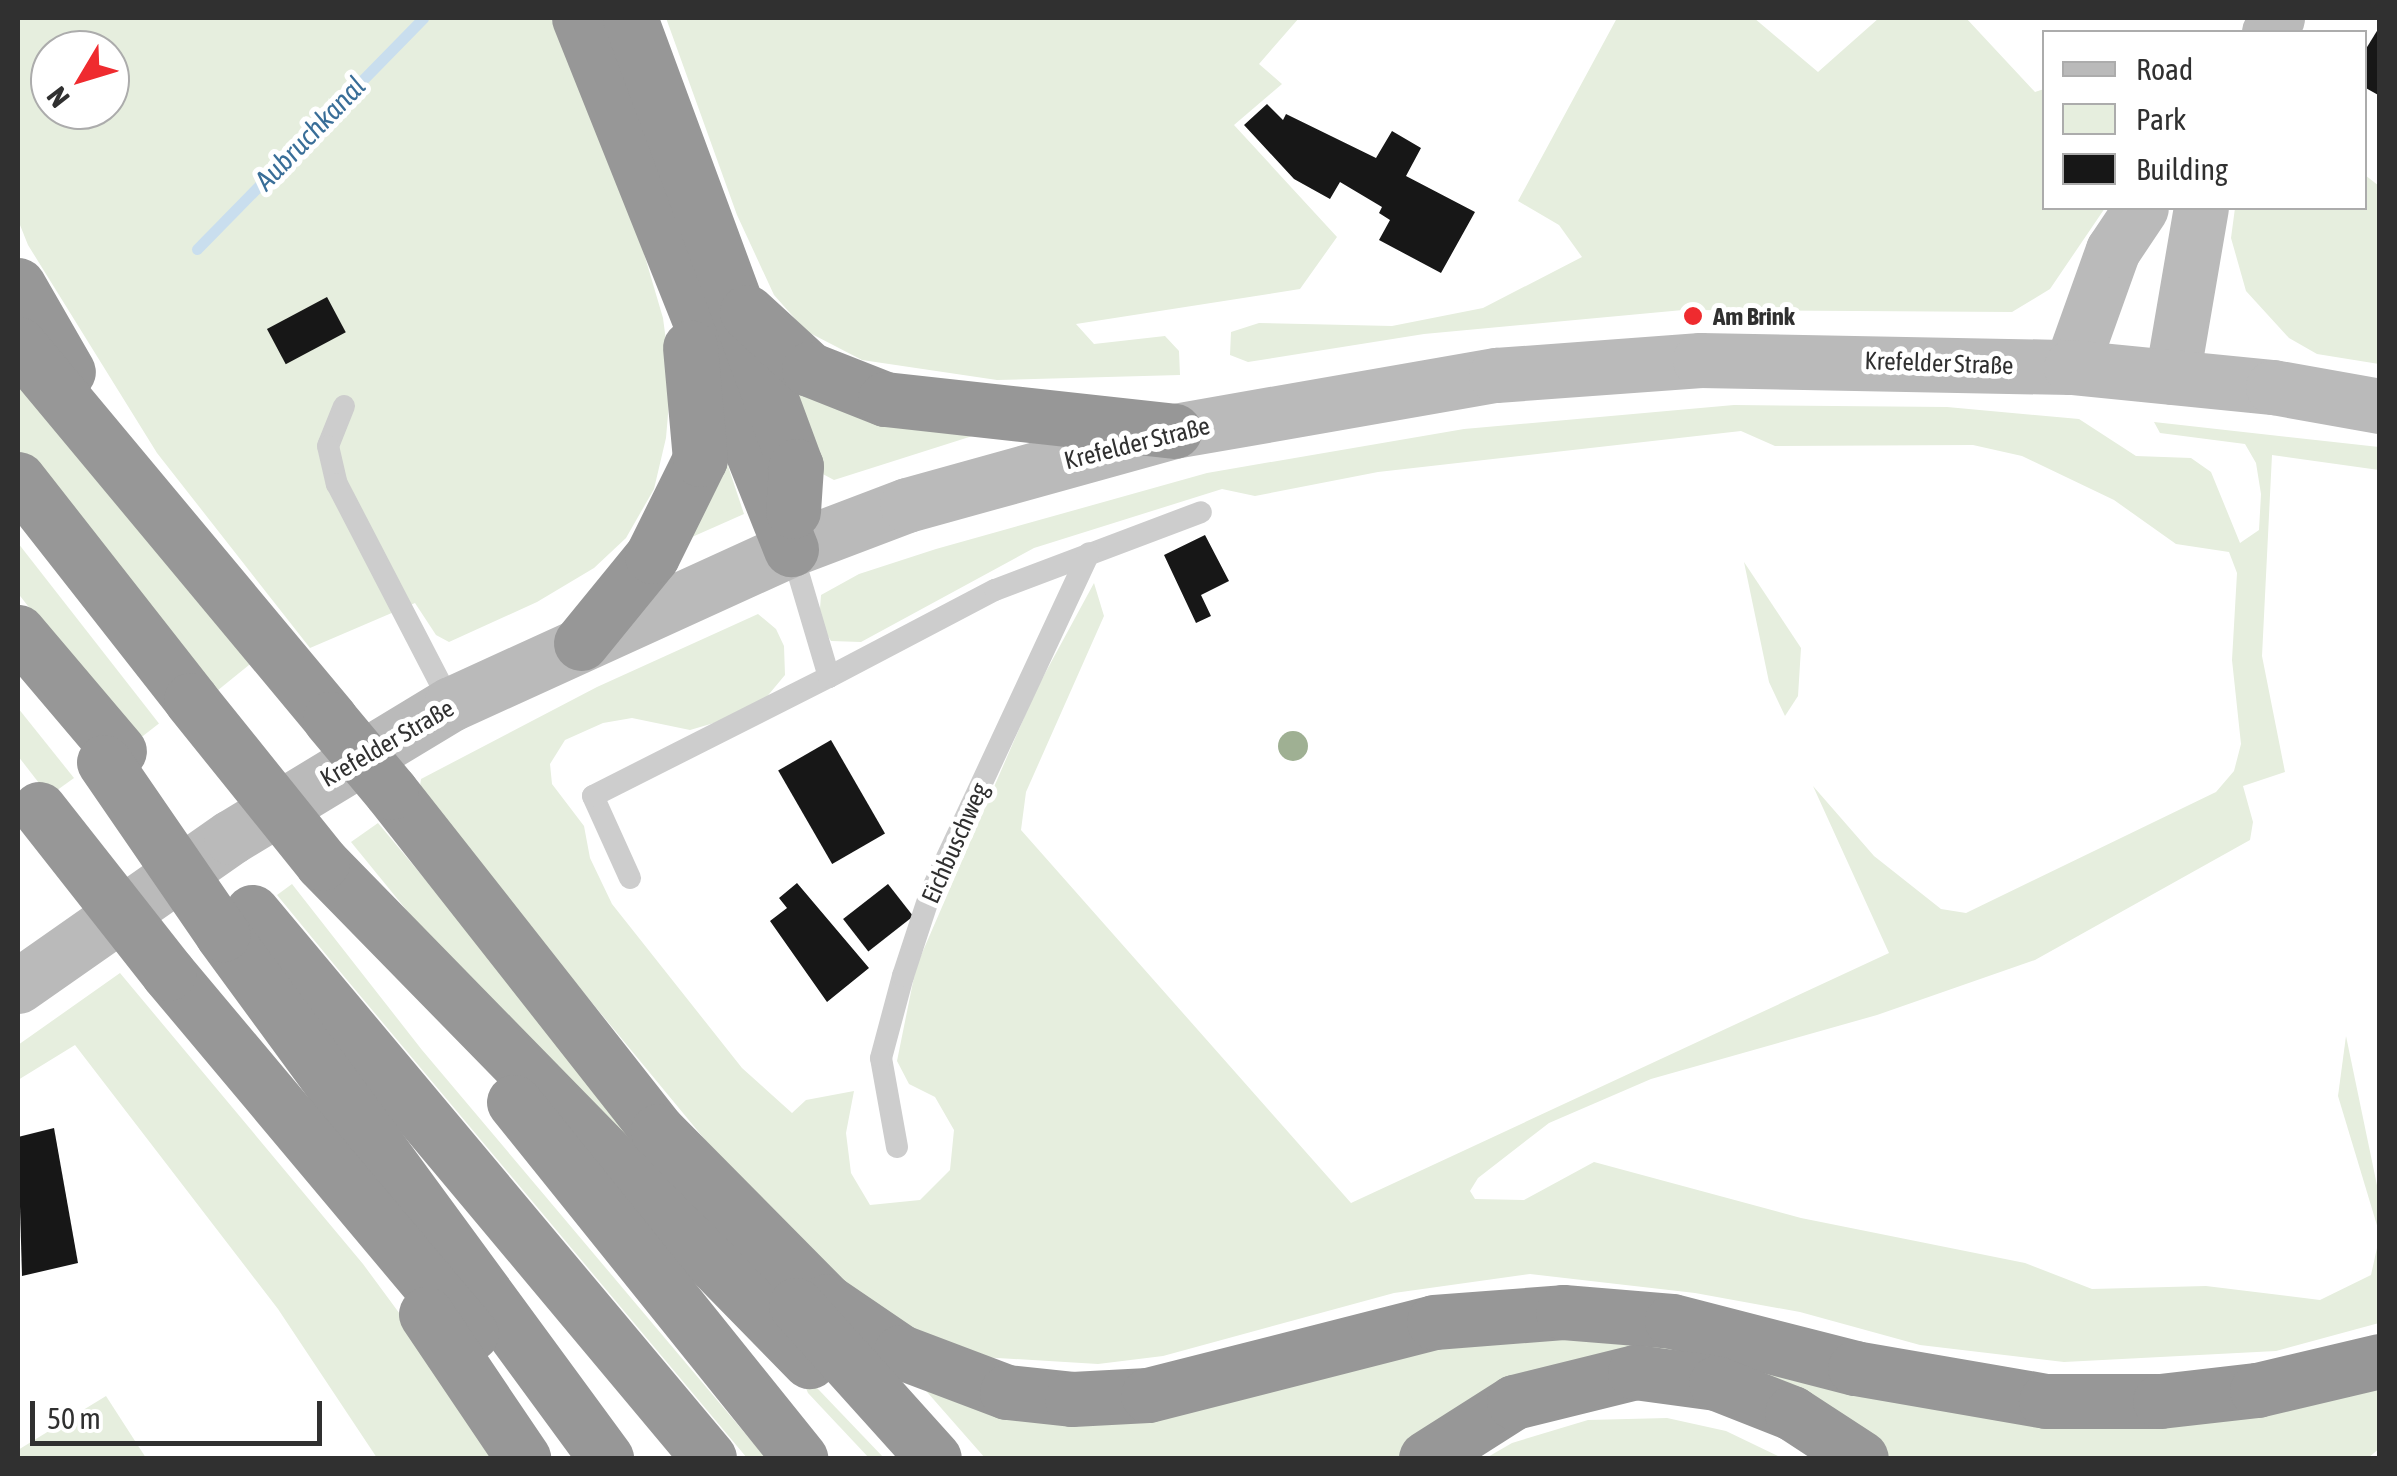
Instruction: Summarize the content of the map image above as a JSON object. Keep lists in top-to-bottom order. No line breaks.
{"streets":{"main road":["Krefelder Straße"],"lane":["Eichbuschweg"]},"water":["Aubruchkanal"],"places":["Am Brink"],"legend":["Road","Park","Building"],"scale_bar":"50 m","north":"bottom left"}
